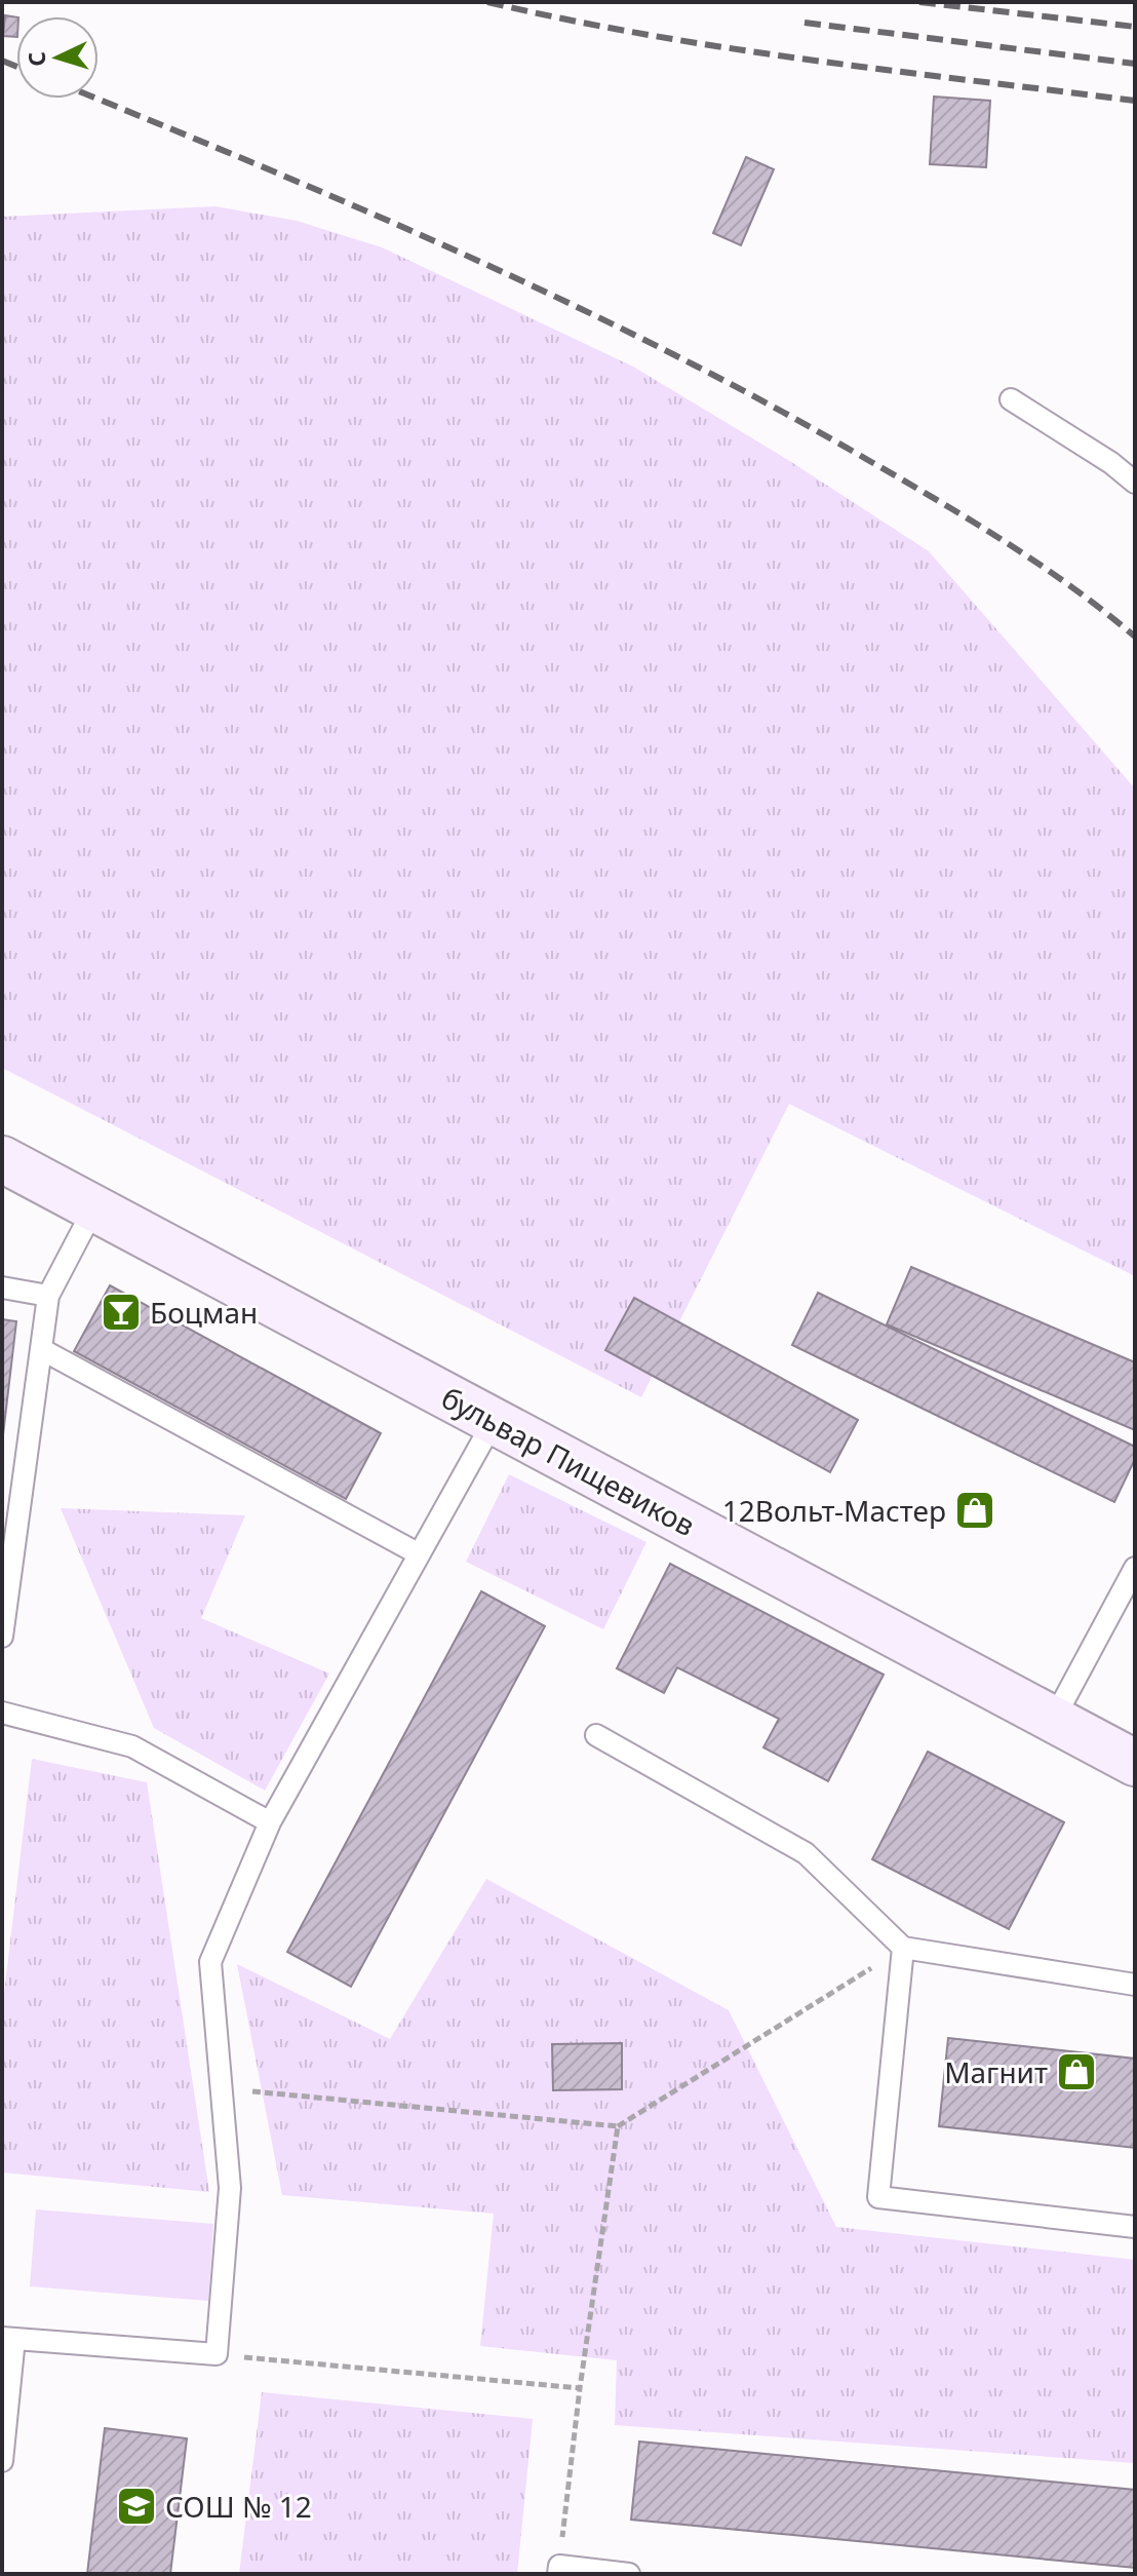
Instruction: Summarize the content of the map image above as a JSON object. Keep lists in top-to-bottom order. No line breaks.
{"streets":{"main road":["бульвар Пищевиков"]},"places":{"bar":["Боцман"],"shop":["12Вольт-Мастер","Магнит"],"school or university":["СОШ № 12"]},"north":"left"}
